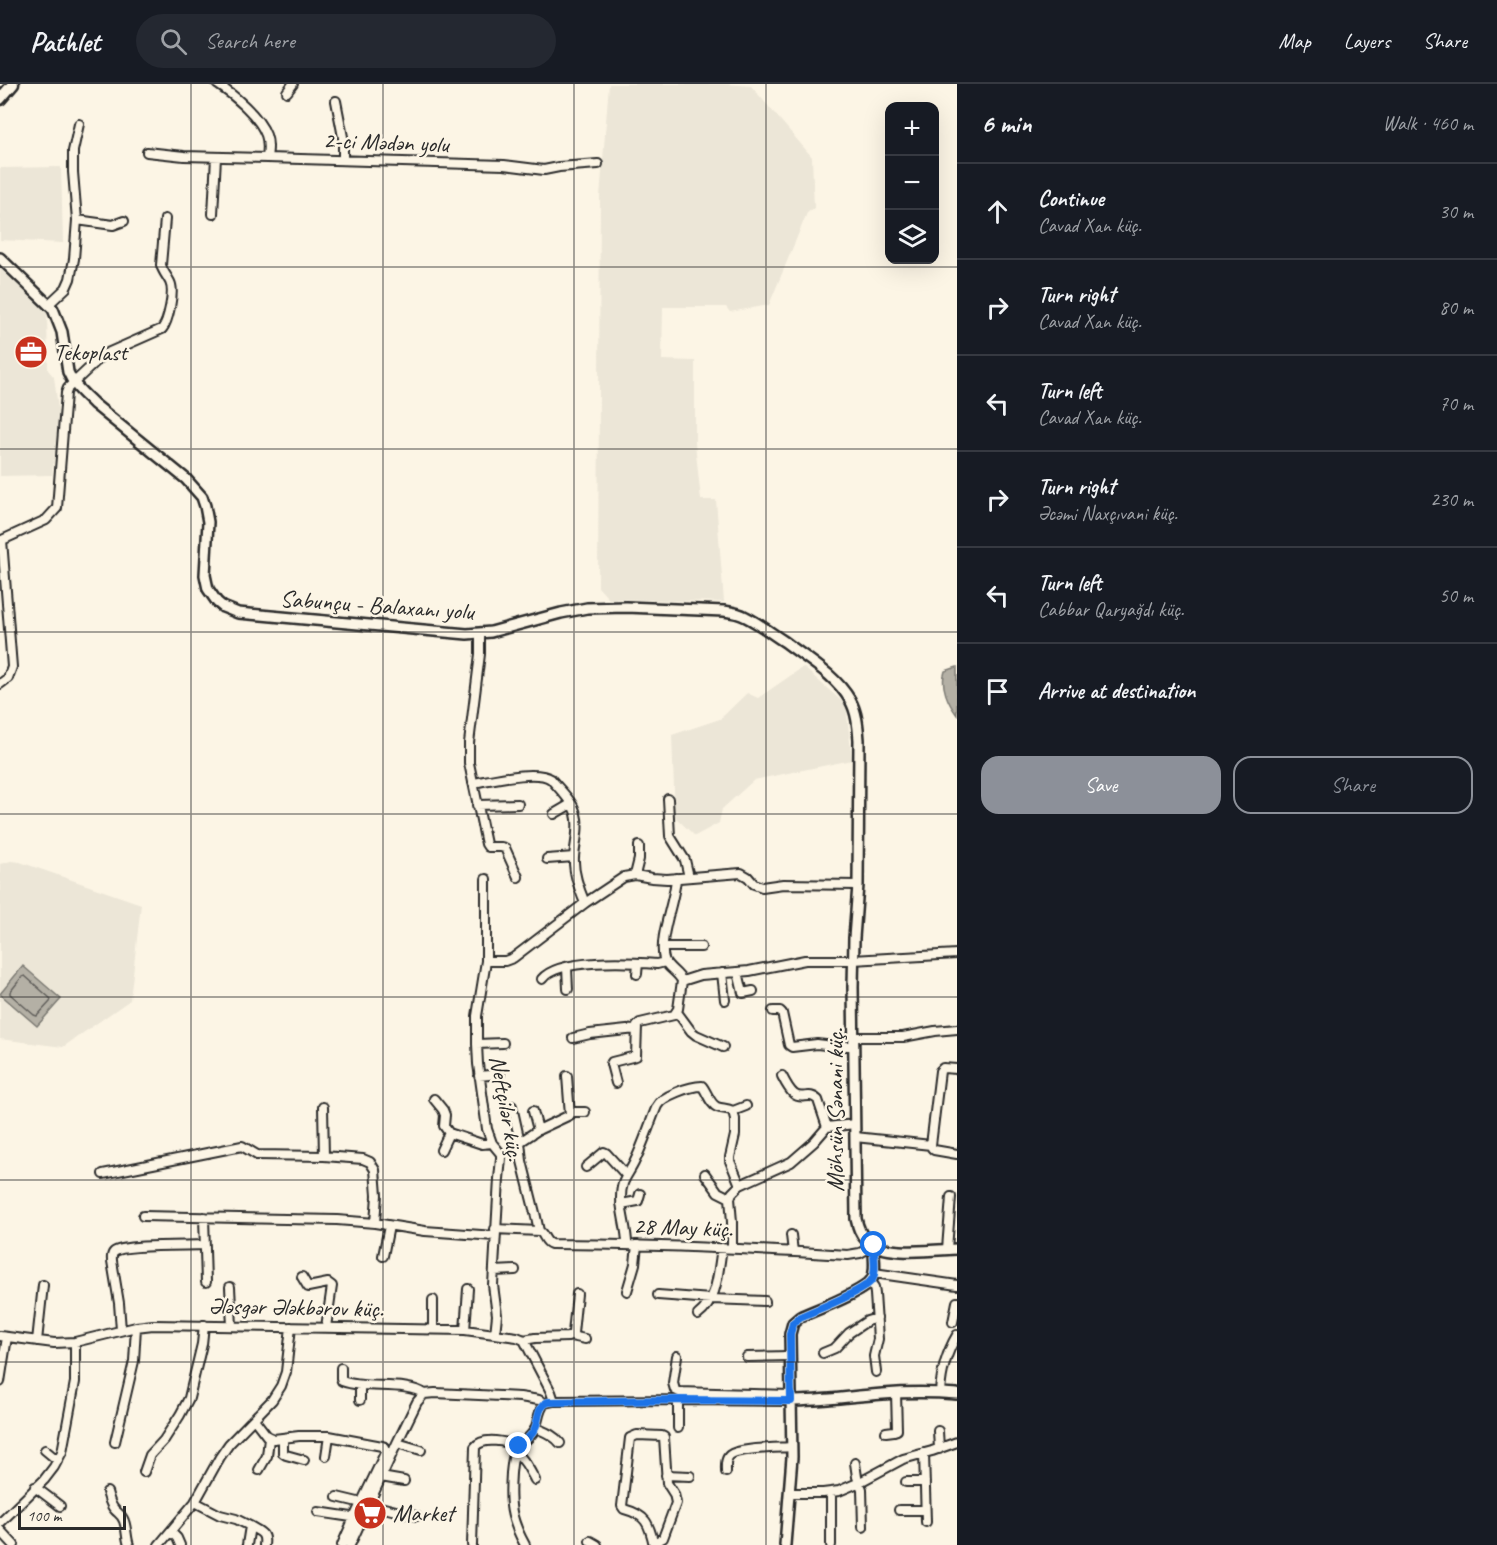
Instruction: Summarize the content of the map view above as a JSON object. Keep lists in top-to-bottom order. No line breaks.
{"streets":{"street":["2-ci Mədən yolu","Sabunçu - Balaxanı yolu","Neftçilər küç.","Möhsün Sənani küç.","28 May küç.","Ələsgər Ələkbərov küç."]},"crossings":[["Sabunçu - Balaxanı yolu","Möhsün Sənani küç."],["Neftçilər küç.","28 May küç."],["Neftçilər küç.","Ələsgər Ələkbərov küç."],["Möhsün Sənani küç.","28 May küç."]],"places":{"office":["Tekoplast"],"supermarket":["Market"]},"scale_bar":"100 m","page":{"header":"Pathlet","search":"Search here","nav":["Map","Layers","Share"],"heading":["6 min","Walk · 460 m"],"map_buttons":["+","−"],"list":[["Continue","Cavad Xan küç.","30 m"],["Turn right","Cavad Xan küç.","80 m"],["Turn left","Cavad Xan küç.","70 m"],["Turn right","Əcəmi Naxçıvani küç.","230 m"],["Turn left","Cabbar Qaryağdı küç.","50 m"],"Arrive at destination"],"buttons":["Save","Share"],"scale":"100 m"}}
